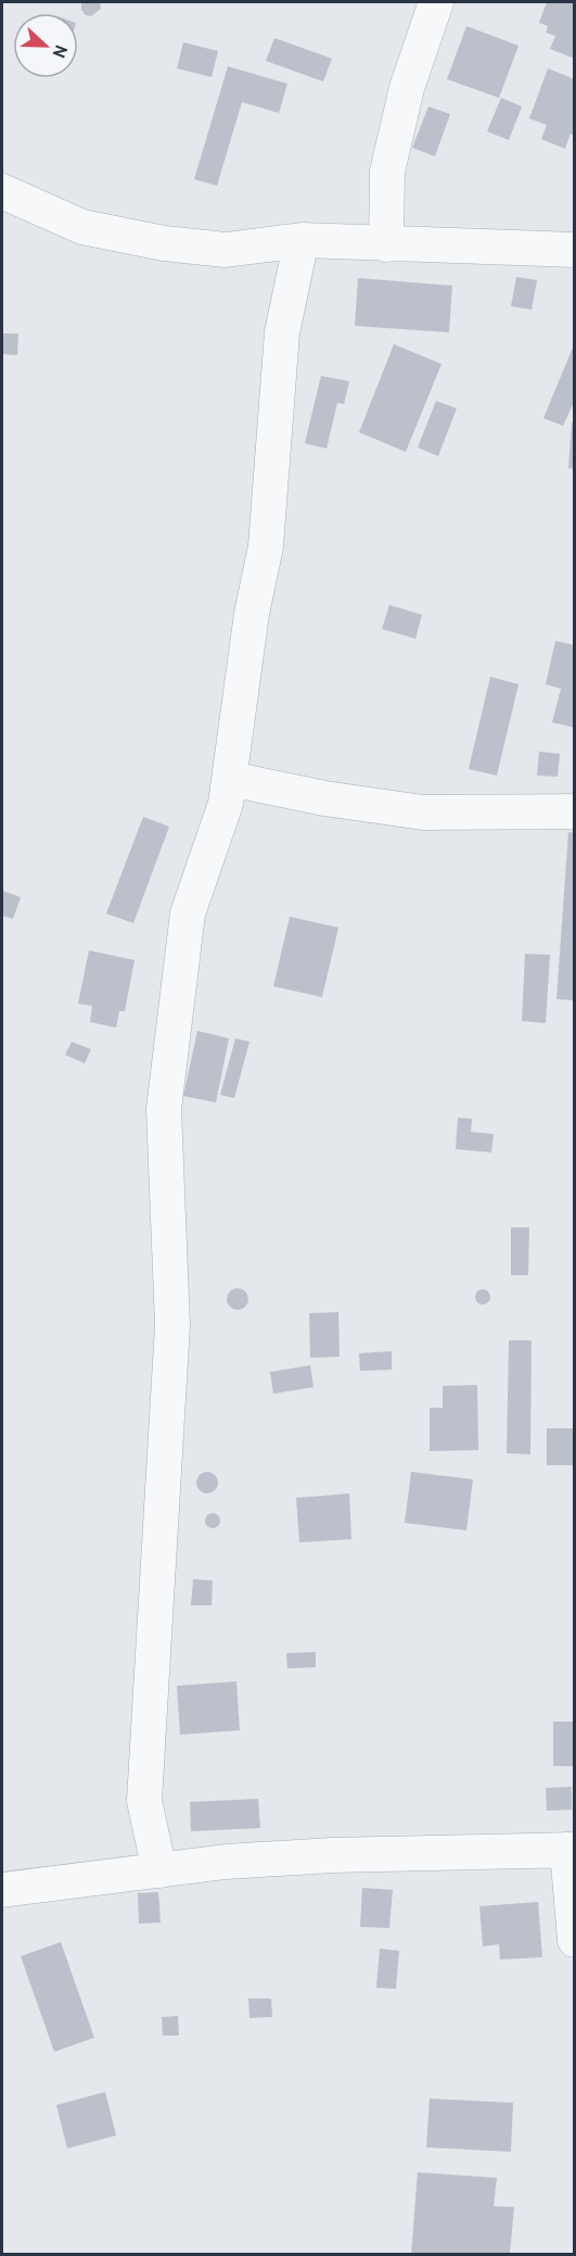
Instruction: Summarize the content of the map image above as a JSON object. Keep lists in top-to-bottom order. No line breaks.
{"north":"right"}
